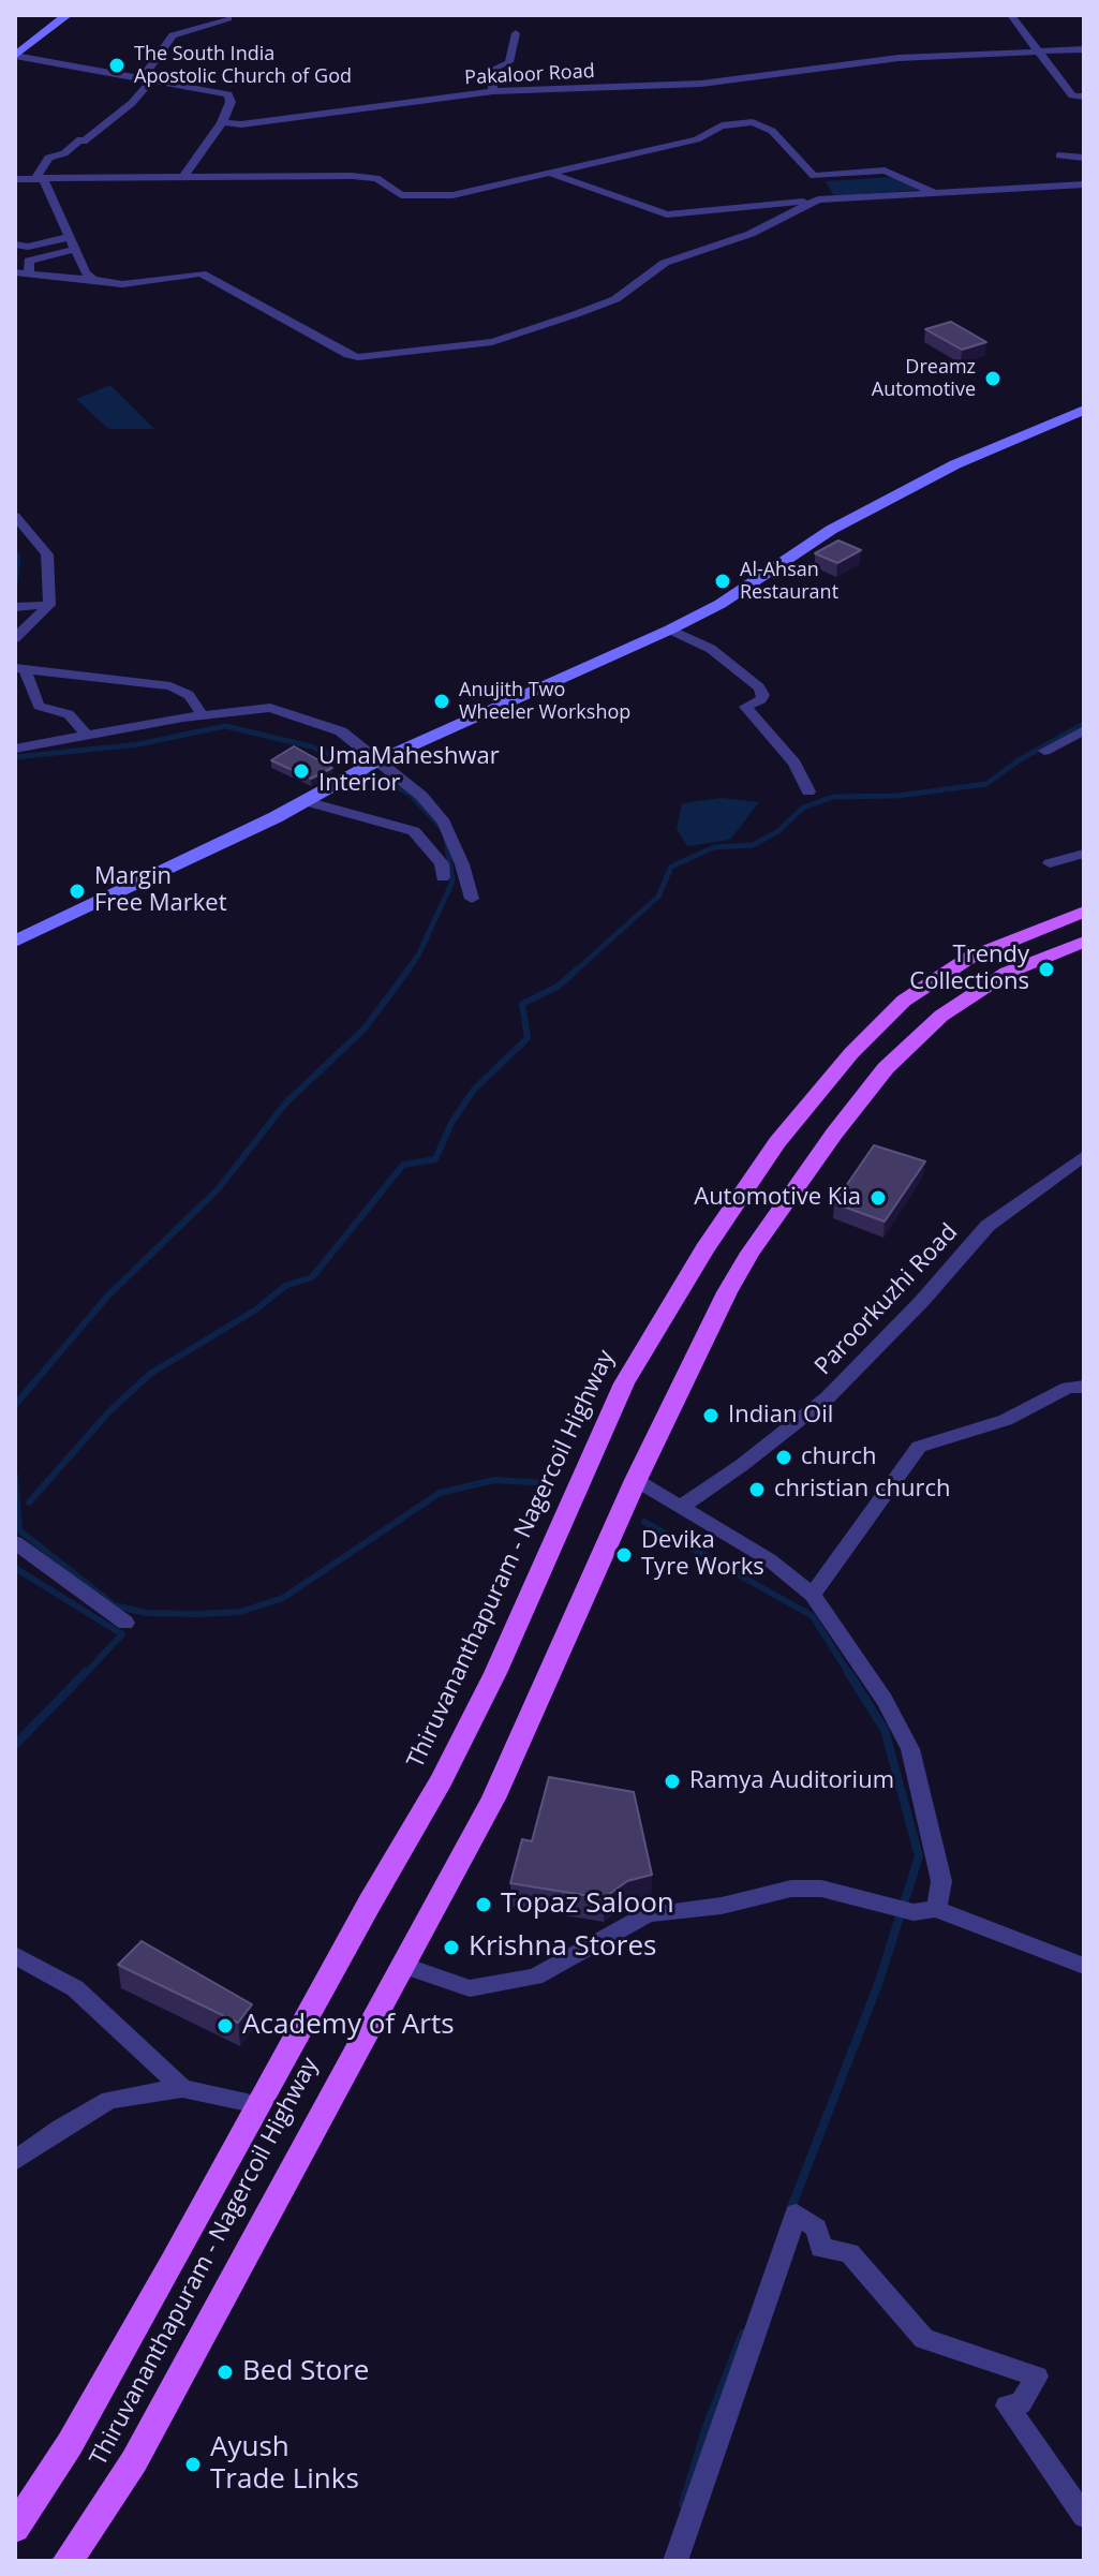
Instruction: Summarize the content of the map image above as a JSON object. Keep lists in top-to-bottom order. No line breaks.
{"streets":{"main road":["Thiruvananthapuram - Nagercoil Highway"],"street":["Pakaloor Road","Paroorkuzhi Road"]},"places":["The South India Apostolic Church of God","Dreamz Automotive","Al-Ahsan Restaurant","Anujith Two Wheeler Workshop","UmaMaheshwar Interior","Margin Free Market","Trendy Collections","Automotive Kia","Indian Oil","church","christian church","Devika Tyre Works","Ramya Auditorium","Topaz Saloon","Krishna Stores","Academy of Arts","Bed Store","Ayush Trade Links"]}
